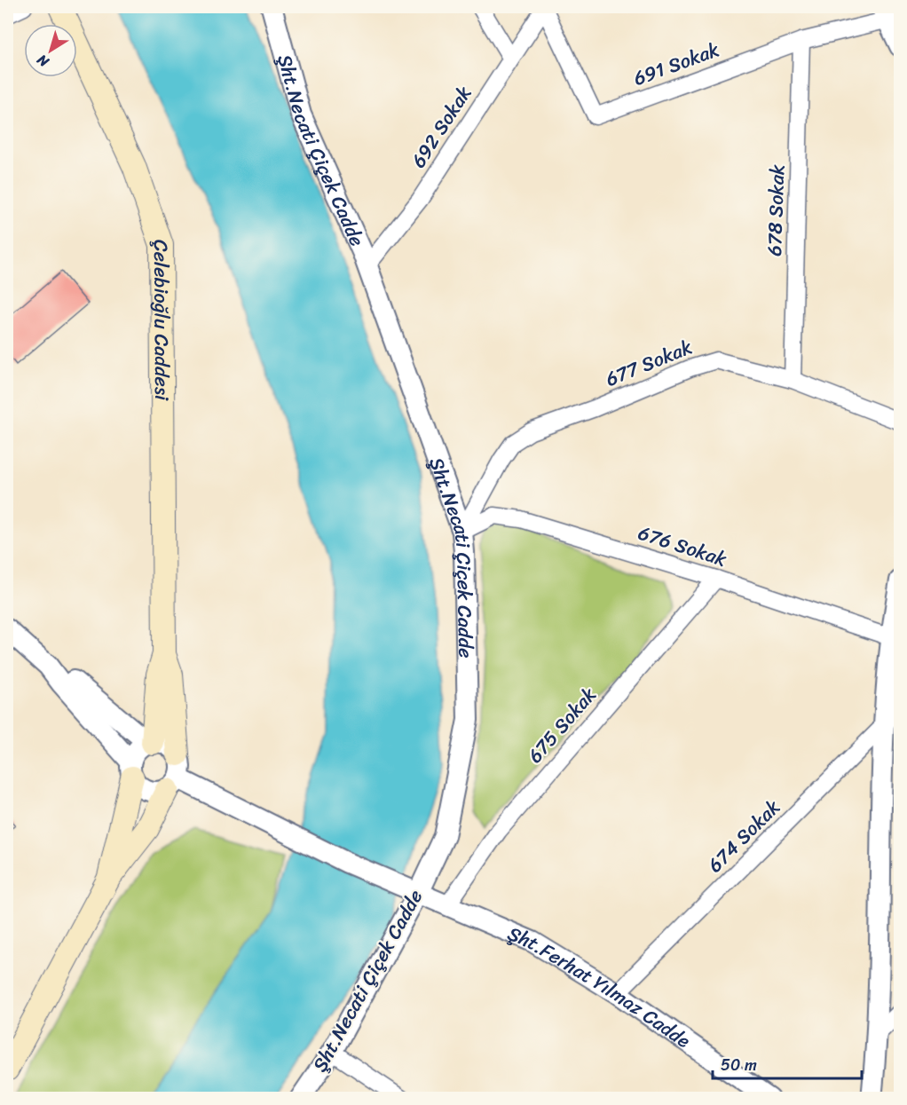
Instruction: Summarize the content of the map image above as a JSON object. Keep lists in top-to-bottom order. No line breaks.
{"streets":{"main road":["Çelebioğlu Caddesi"],"street":["691 Sokak","692 Sokak","Şht.Necati Çiçek Cadde","678 Sokak","677 Sokak","676 Sokak","675 Sokak","674 Sokak","Şht.Ferhat Yılmaz Cadde"]},"crossings":[["691 Sokak","692 Sokak"],["691 Sokak","678 Sokak"],["692 Sokak","Şht.Necati Çiçek Cadde"],["Şht.Necati Çiçek Cadde","677 Sokak"],["Şht.Necati Çiçek Cadde","676 Sokak"],["Şht.Necati Çiçek Cadde","Şht.Ferhat Yılmaz Cadde"],["678 Sokak","677 Sokak"],["Çelebioğlu Caddesi","Şht.Ferhat Yılmaz Cadde"],["677 Sokak","676 Sokak"],["676 Sokak","675 Sokak"],["675 Sokak","Şht.Ferhat Yılmaz Cadde"],["674 Sokak","Şht.Ferhat Yılmaz Cadde"]],"scale_bar":"50 m","north":"bottom left"}
